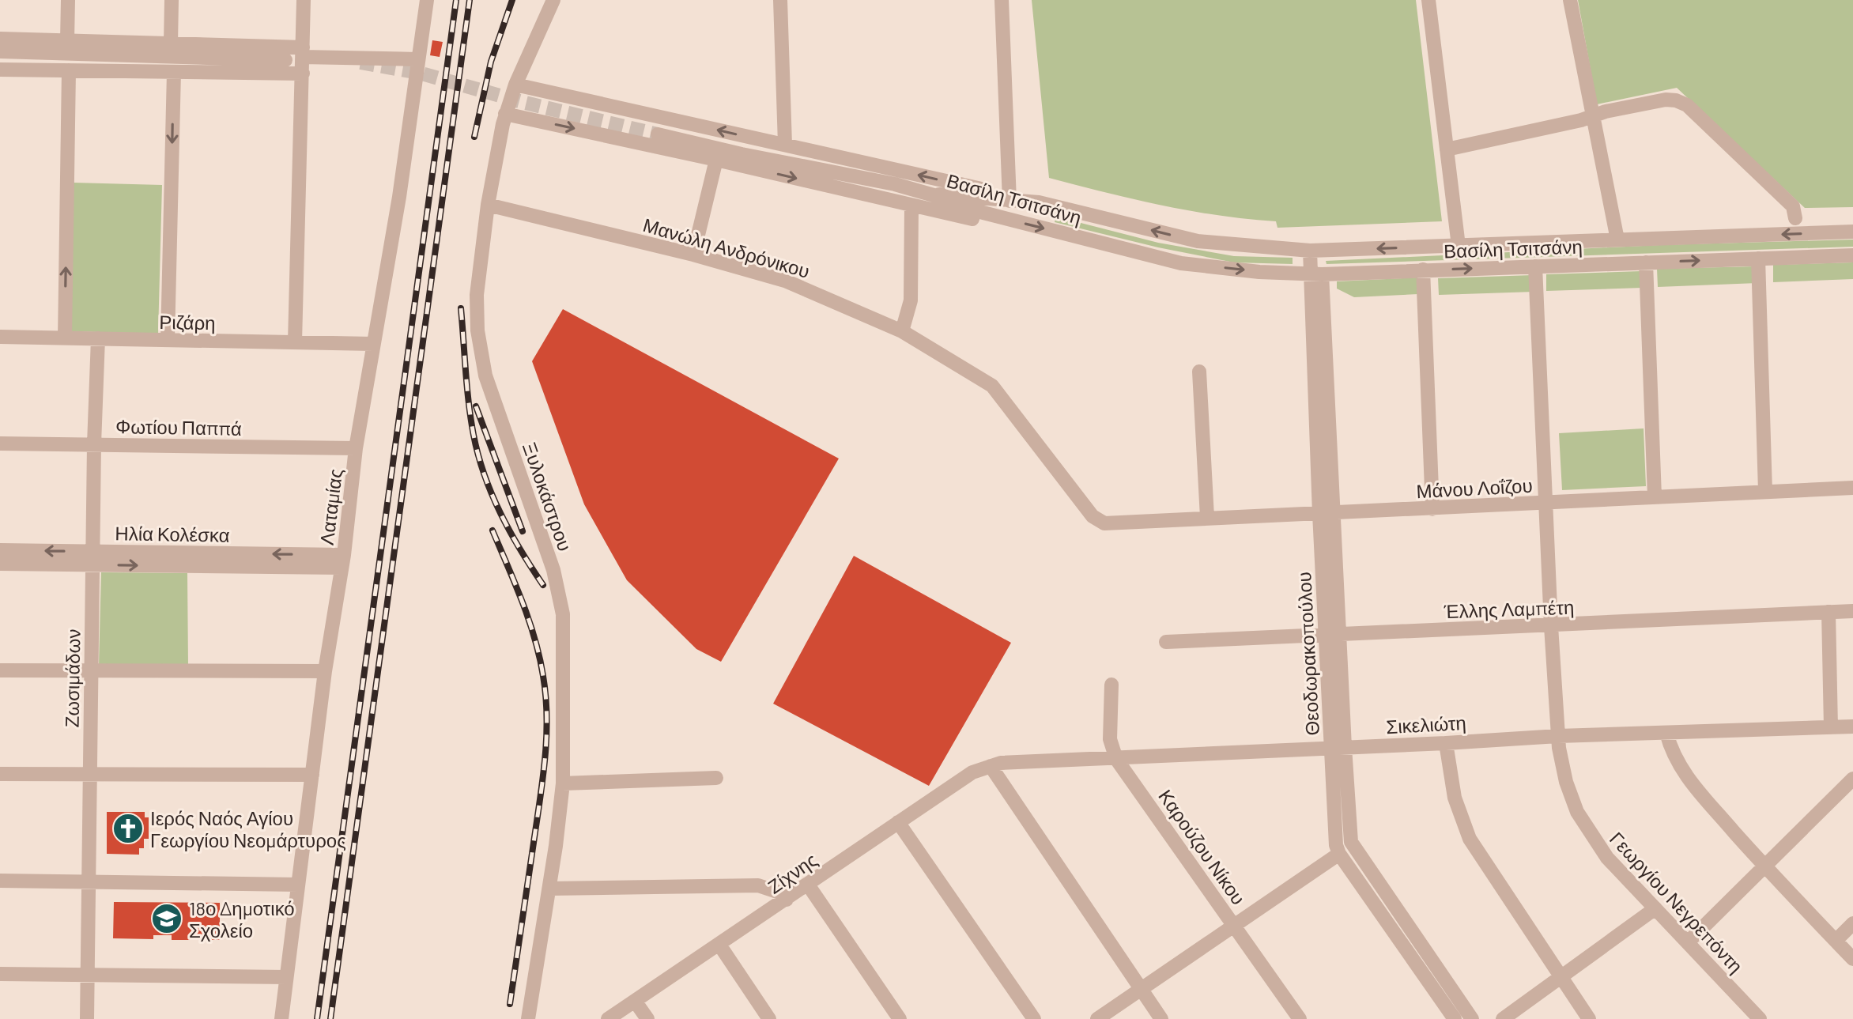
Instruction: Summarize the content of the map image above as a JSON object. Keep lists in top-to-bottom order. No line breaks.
{"streets":{"street":["Βασίλη Τσιτσάνη","Μανώλη Ανδρόνικου","Ριζάρη","Φωτίου Παππά","Μάνου Λοΐζου","Ξυλοκάστρου","Λαταμίας","Ηλία Κολέσκα","Έλλης Λαμπέτη","Θεοδωρακοπούλου","Ζωσιμάδων","Σικελιώτη","Καρούζου Νίκου","Ζίχνης","Γεωργίου Νεγρεπόντη"]},"crossings":[["Βασίλη Τσιτσάνη","Ξυλοκάστρου"],["Βασίλη Τσιτσάνη","Γεωργίου Νεγρεπόντη"],["Μανώλη Ανδρόνικου","Μάνου Λοΐζου"],["Μανώλη Ανδρόνικου","Ξυλοκάστρου"],["Ριζάρη","Λαταμίας"],["Ριζάρη","Ζωσιμάδων"],["Φωτίου Παππά","Λαταμίας"],["Φωτίου Παππά","Ζωσιμάδων"],["Μάνου Λοΐζου","Γεωργίου Νεγρεπόντη"],["Λαταμίας","Ηλία Κολέσκα"],["Ηλία Κολέσκα","Ζωσιμάδων"],["Έλλης Λαμπέτη","Γεωργίου Νεγρεπόντη"],["Θεοδωρακοπούλου","Σικελιώτη"],["Σικελιώτη","Καρούζου Νίκου"],["Σικελιώτη","Ζίχνης"],["Σικελιώτη","Γεωργίου Νεγρεπόντη"]],"places":{"church":["Ιερός Ναός Αγίου Γεωργίου Νεομάρτυρος"],"school or university":["18ο Δημοτικό Σχολείο"]}}
